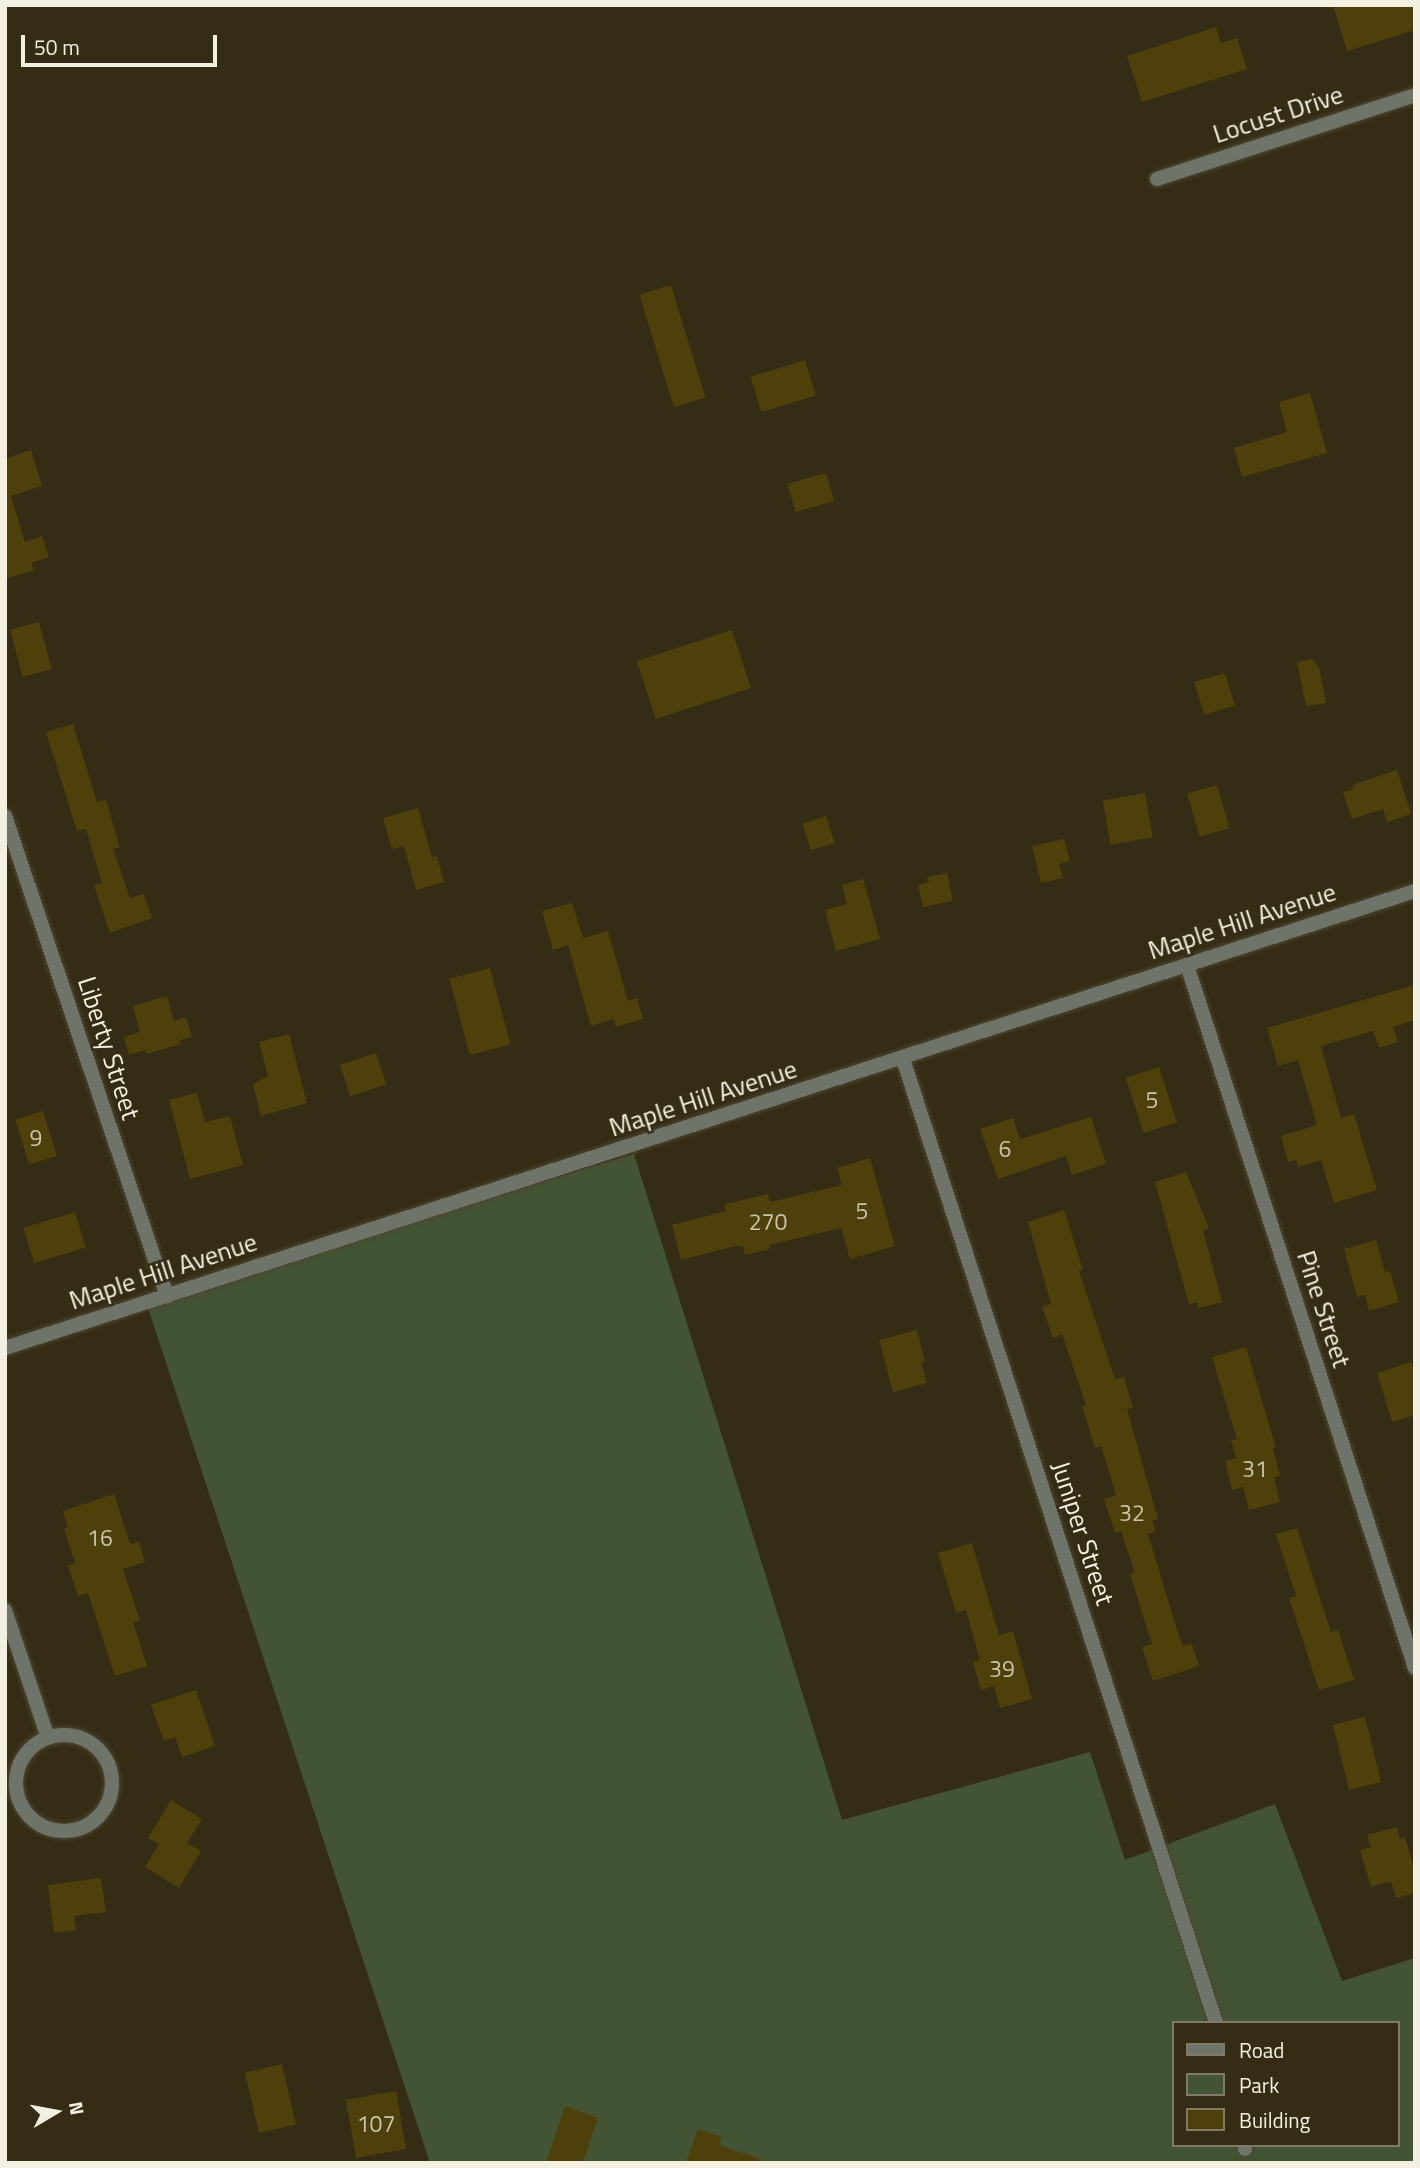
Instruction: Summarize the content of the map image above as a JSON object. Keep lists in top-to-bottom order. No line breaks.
{"streets":{"street":["Locust Drive","Maple Hill Avenue","Liberty Street","Pine Street","Juniper Street"]},"crossings":[["Maple Hill Avenue","Liberty Street"],["Maple Hill Avenue","Pine Street"],["Maple Hill Avenue","Juniper Street"]],"house_numbers":["5","9","6","5","270","31","32","16","39","107"],"legend":["Road","Park","Building"],"scale_bar":"50 m","north":"right"}
